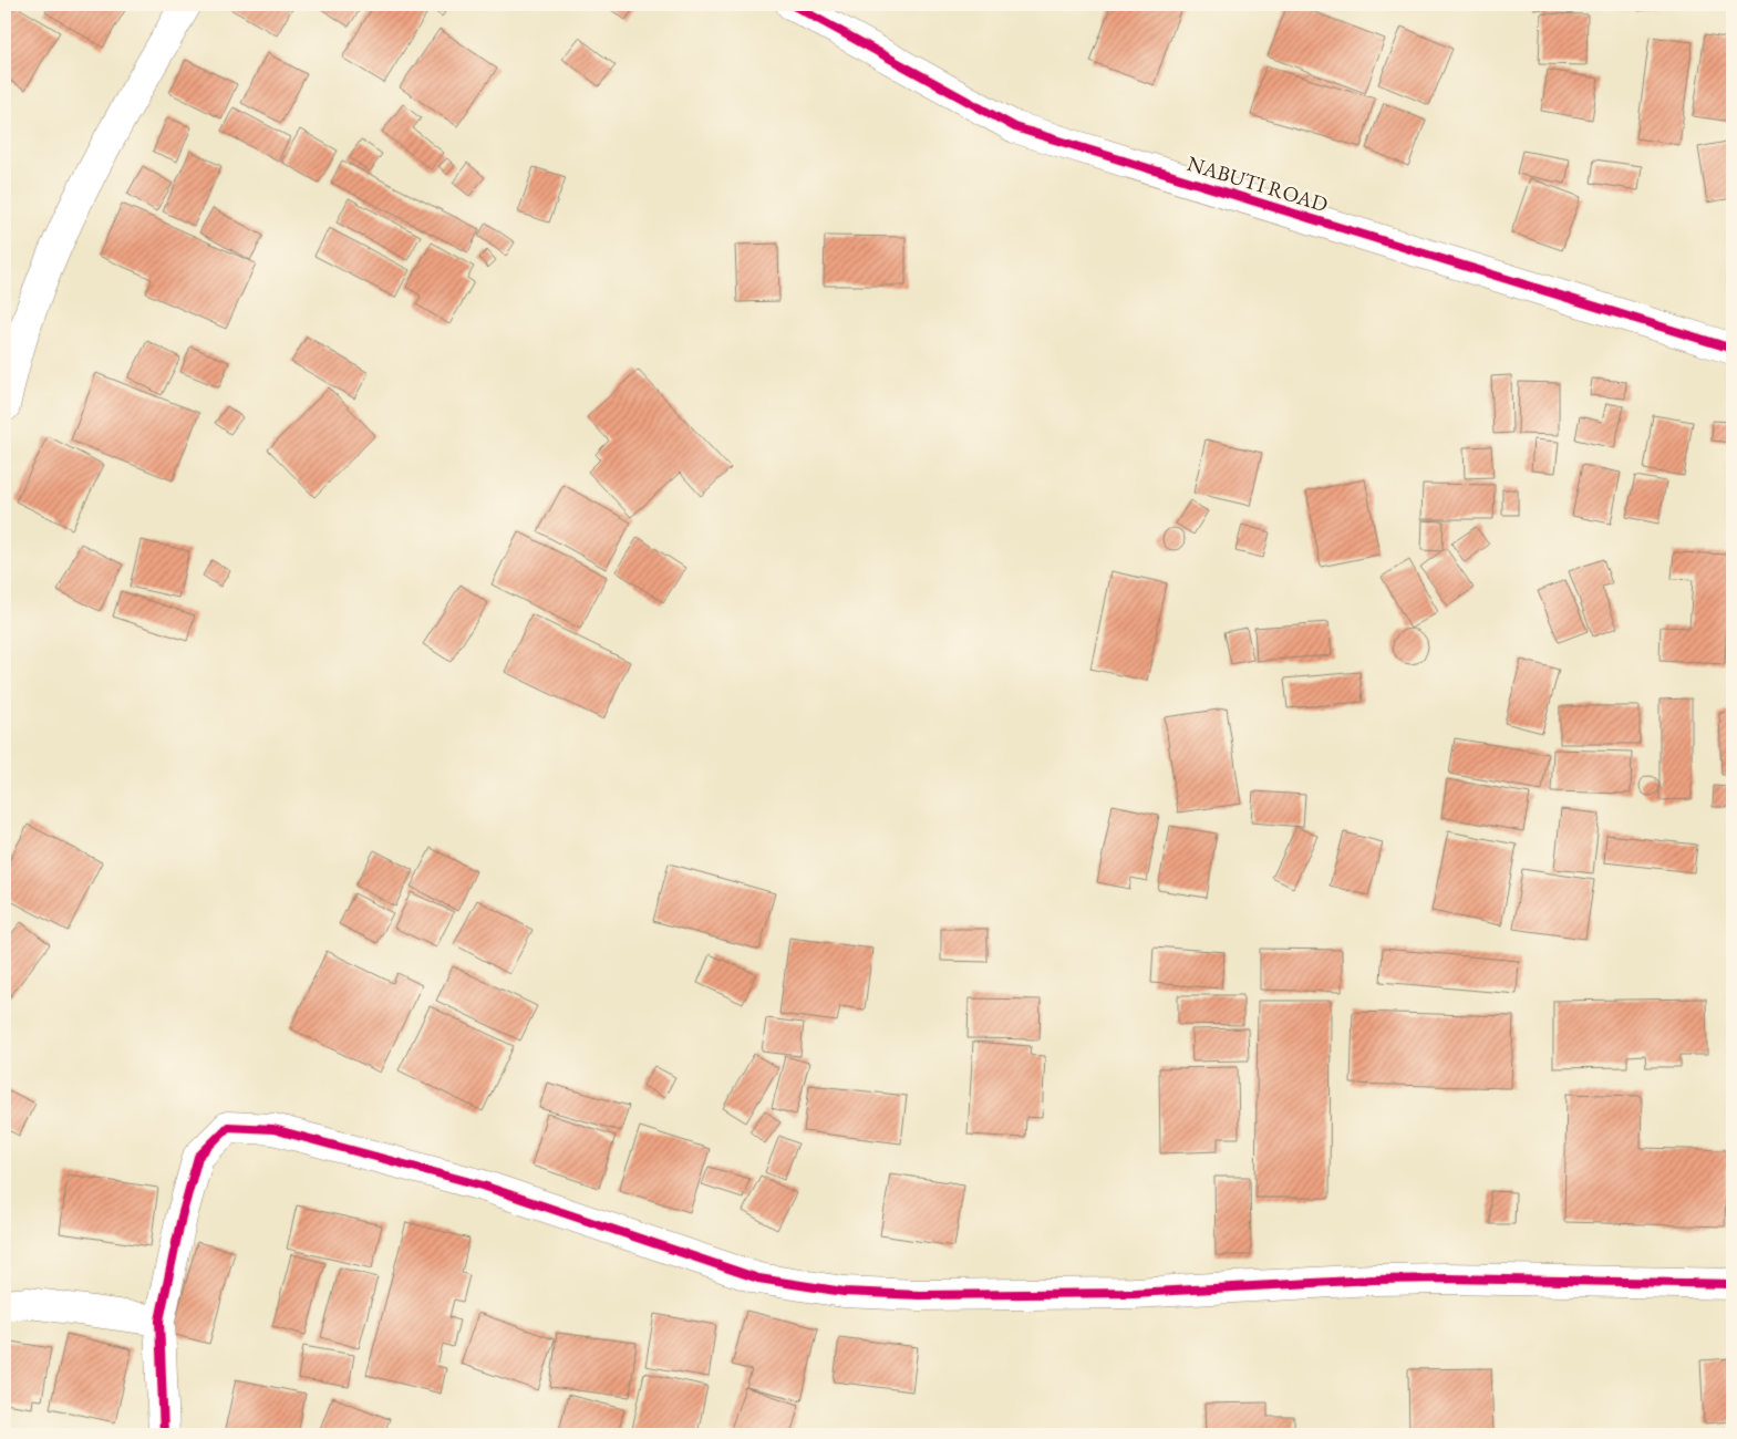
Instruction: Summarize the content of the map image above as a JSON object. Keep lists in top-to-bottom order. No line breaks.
{"streets":{"street":["NABUTI ROAD"]}}
